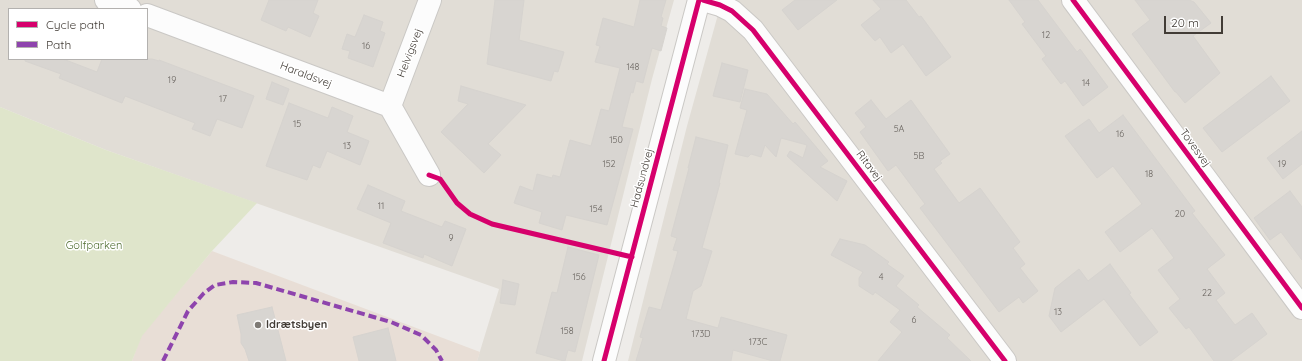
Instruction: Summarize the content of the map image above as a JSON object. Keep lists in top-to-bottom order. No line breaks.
{"streets":{"street":["Helvigsvej","Haraldsvej","Tovesvej","Ritavej","Hadsundvej"]},"crossings":[["Helvigsvej","Haraldsvej"]],"parks":["Golfparken"],"places":["Idrætsbyen"],"house_numbers":["12","16","148","19","14","17","15","5A","16","150","13","5B","152","19","18","11","154","20","9","156","4","22","13","6","158","173D","173C"],"legend":["Cycle path","Path"],"scale_bar":"20 m"}
